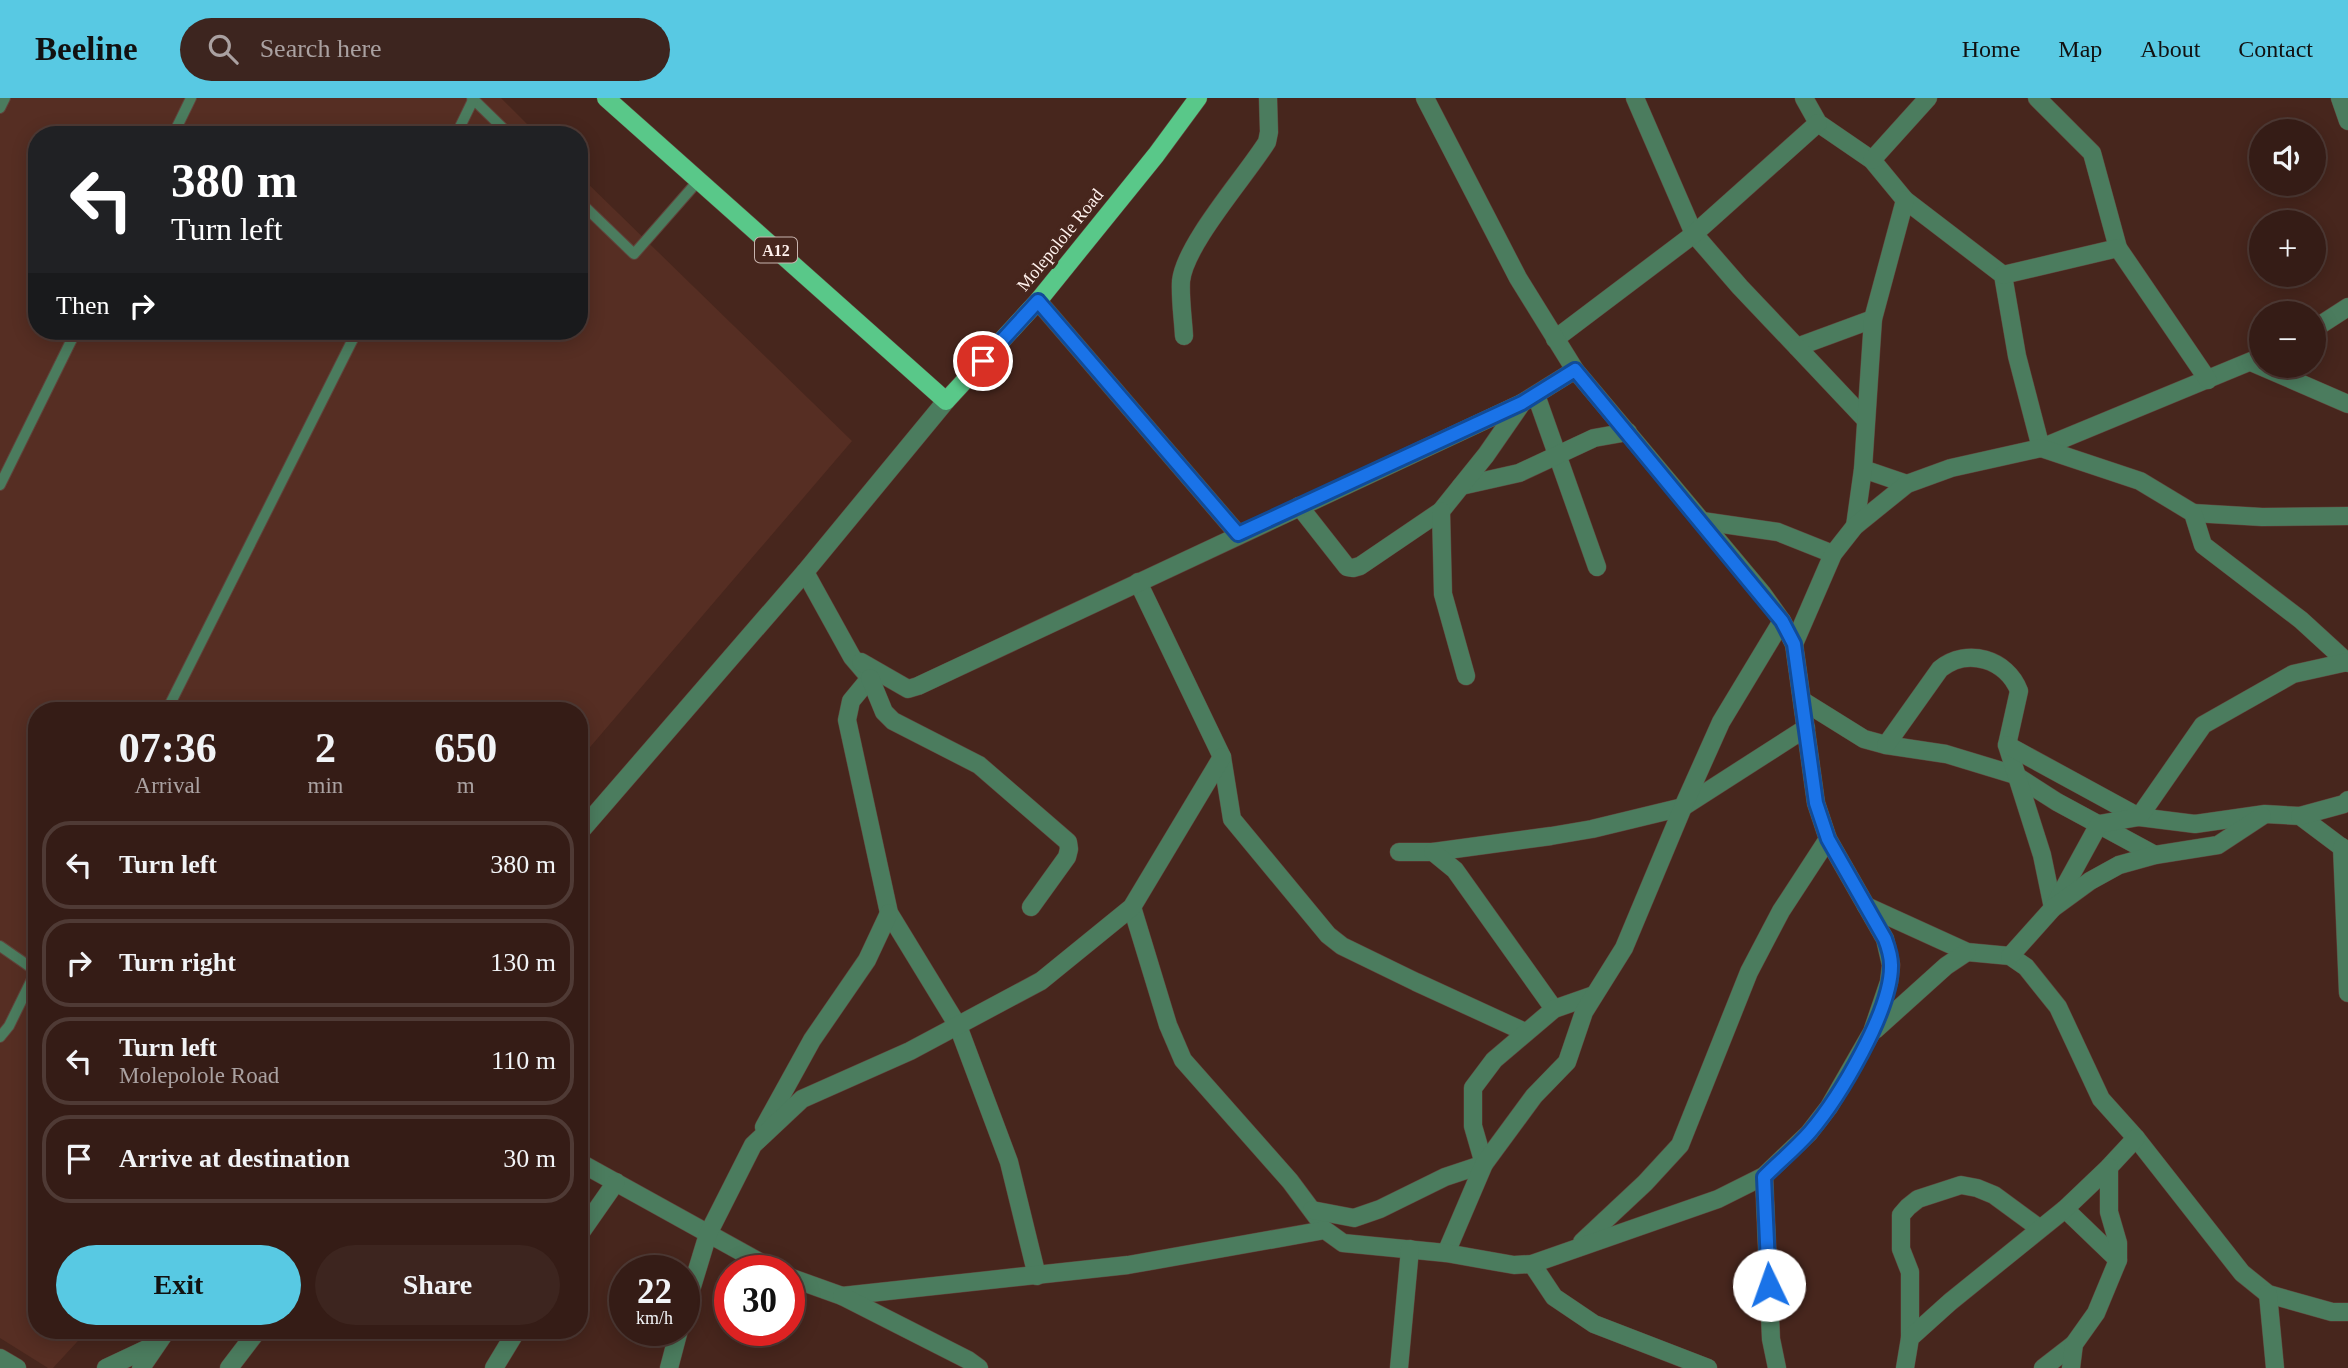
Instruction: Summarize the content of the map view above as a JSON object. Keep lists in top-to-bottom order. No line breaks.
{"streets":{"main road":["Molepolole Road","A12"]},"crossings":[["Molepolole Road","A12"]],"page":{"header":"Beeline","search":"Search here","nav":["Home","Map","About","Contact"],"map_buttons":["+","−"],"turn":["380 m","Turn left"],"then":"Then","eta":["07:36","Arrival","2","min","650","m"],"list":[{"name":"Turn left","value":"380 m"},{"name":"Turn right","value":"130 m"},{"name":"Turn left","note":"Molepolole Road","value":"110 m"},{"name":"Arrive at destination","value":"30 m"}],"buttons":["Exit","Share"],"speed":"22 km/h","limit":"30"}}
